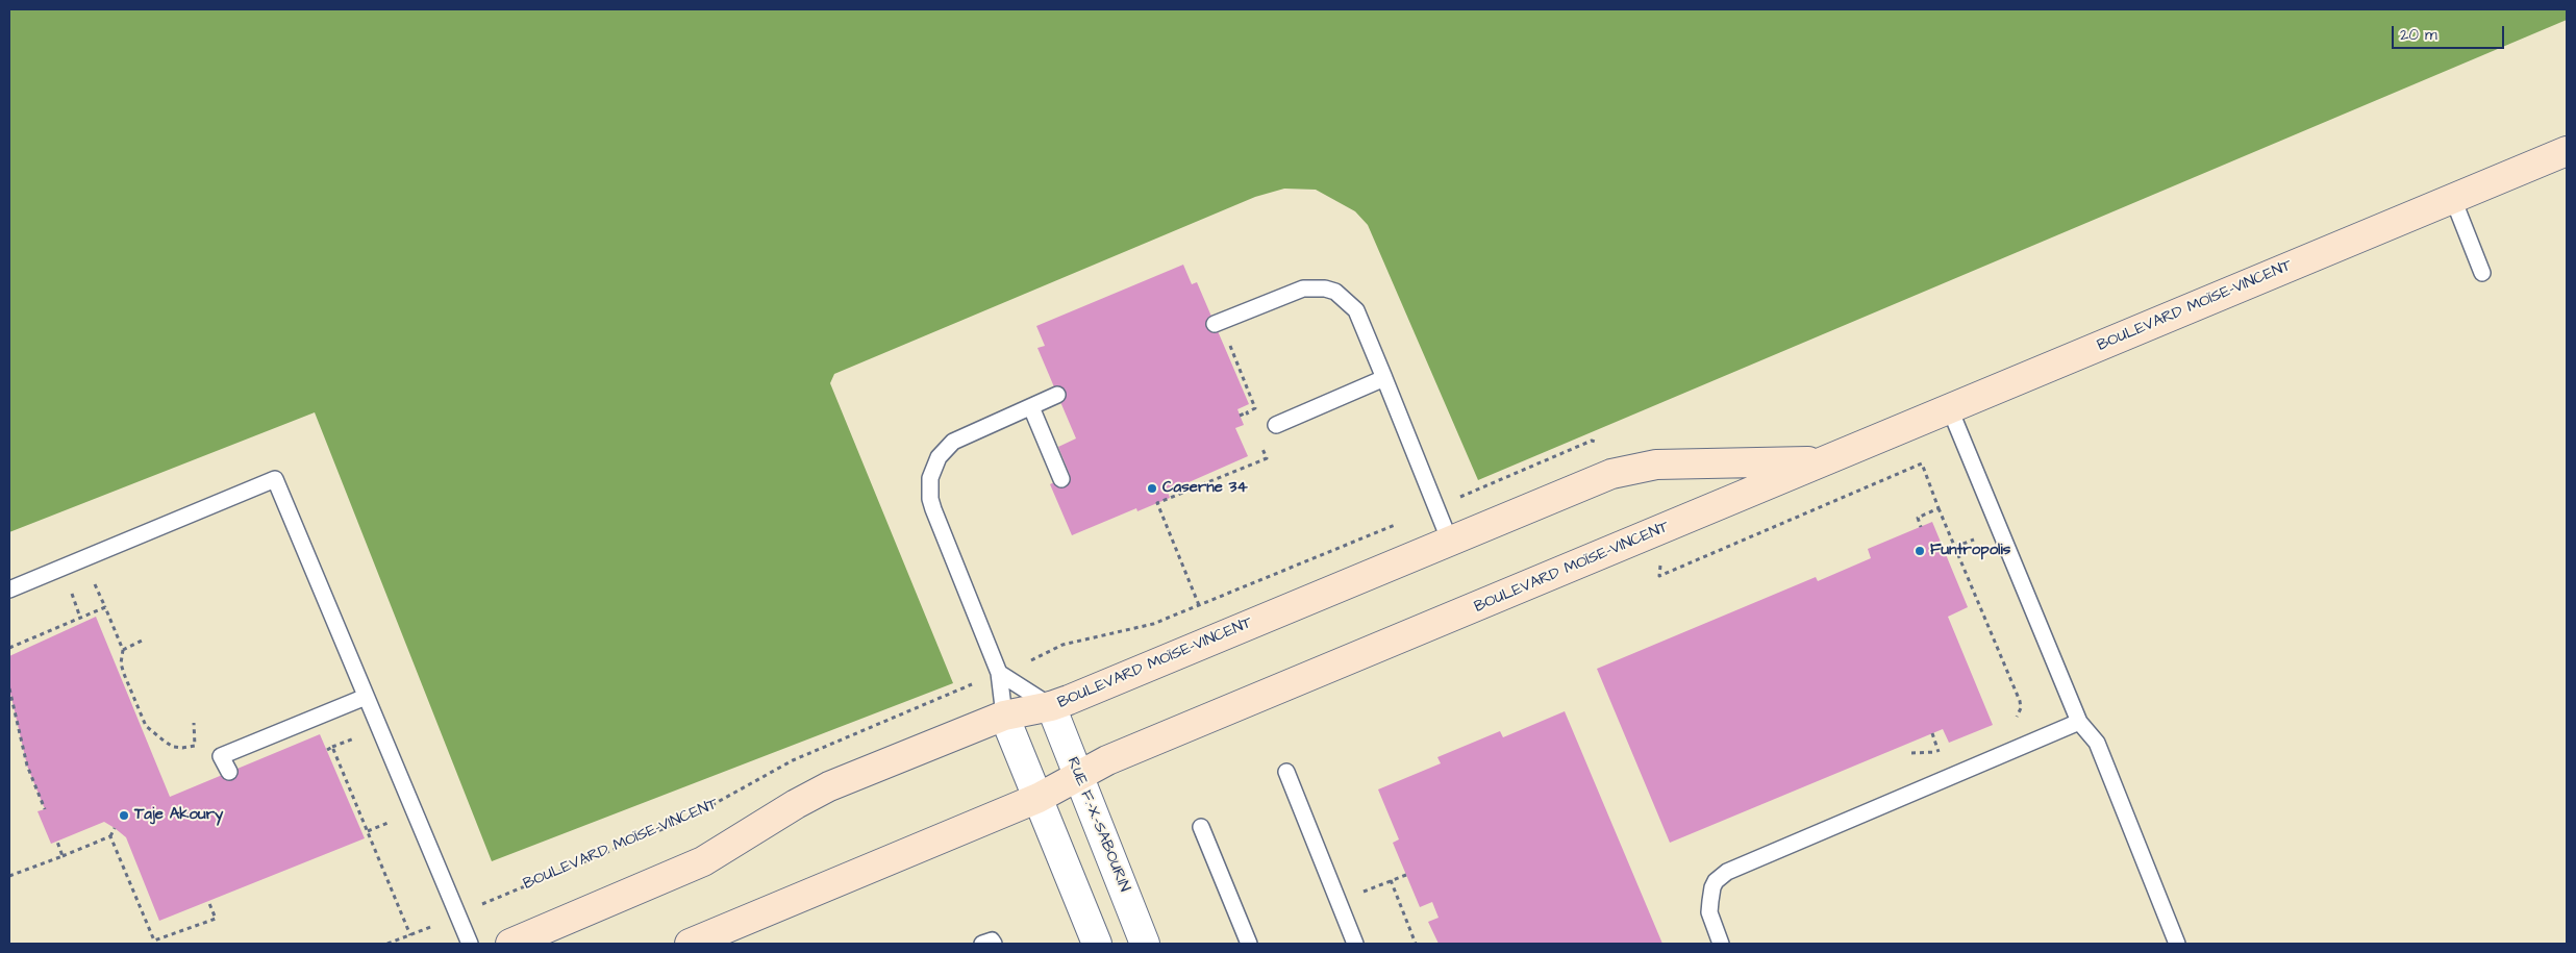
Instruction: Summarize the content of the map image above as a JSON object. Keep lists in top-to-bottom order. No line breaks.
{"streets":{"street":["BOULEVARD MOÏSE-VINCENT","RUE F.-X.-SABOURIN"]},"crossings":[["BOULEVARD MOÏSE-VINCENT","RUE F.-X.-SABOURIN"]],"places":["Caserne 34","Funtropolis","Taje Akoury"],"scale_bar":"20 m"}
